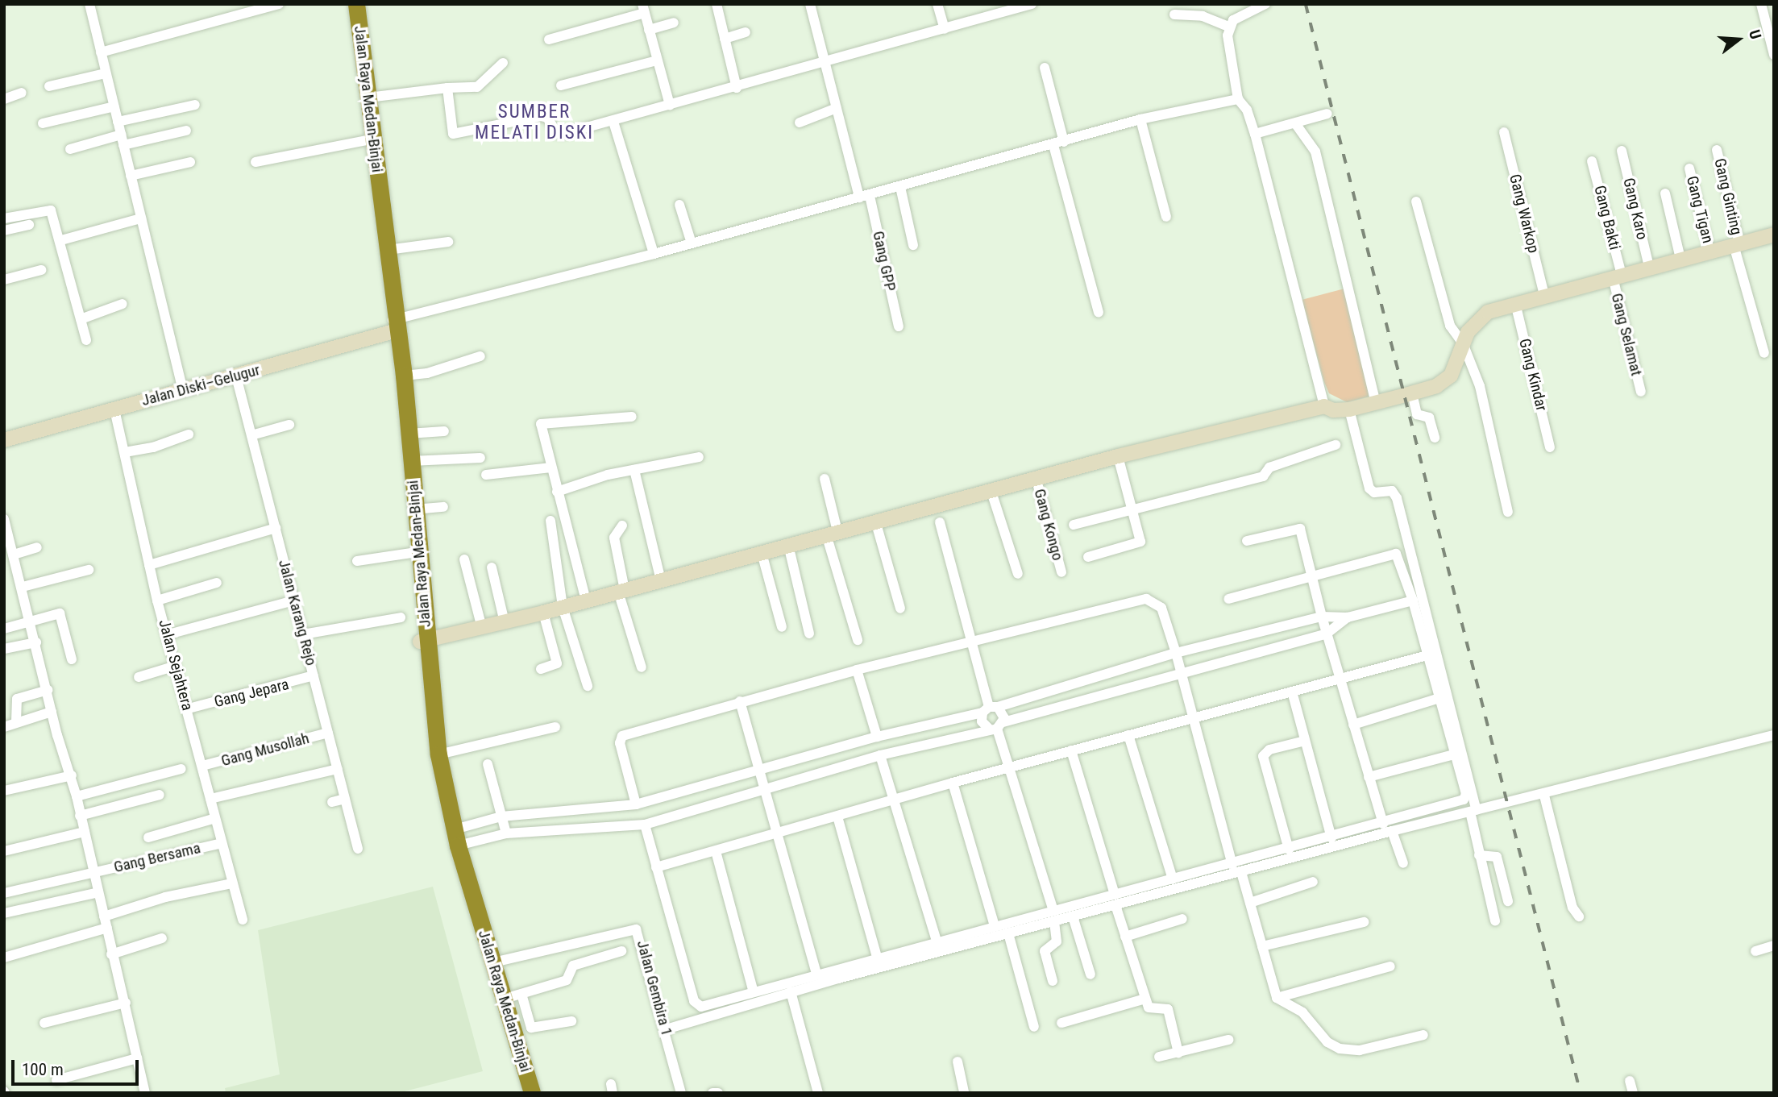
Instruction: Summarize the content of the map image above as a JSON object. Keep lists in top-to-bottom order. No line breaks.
{"streets":{"highway":["Jalan Raya Medan-Binjai"],"main road":["Jalan Diski–Gelugur"],"street":["Gang Ginting","Gang Karo","Gang Tigan","Gang Warkop","Gang Bakti","Gang GPP","Gang Selamat","Gang Kindar","Gang Kongo","Jalan Karang Rejo","Jalan Sejahtera","Gang Jepara","Gang Musollah","Gang Bersama","Jalan Gembira 1"]},"crossings":[["Jalan Raya Medan-Binjai","Jalan Diski–Gelugur"],["Jalan Raya Medan-Binjai","Jalan Gembira 1"],["Gang Bakti","Gang Selamat"],["Jalan Diski–Gelugur","Jalan Karang Rejo"],["Jalan Diski–Gelugur","Jalan Sejahtera"],["Jalan Karang Rejo","Gang Jepara"],["Jalan Karang Rejo","Gang Musollah"],["Jalan Sejahtera","Gang Jepara"],["Jalan Sejahtera","Gang Musollah"],["Jalan Sejahtera","Gang Bersama"]],"districts":["SUMBER MELATI DISKI"],"scale_bar":"100 m","north":"right"}
